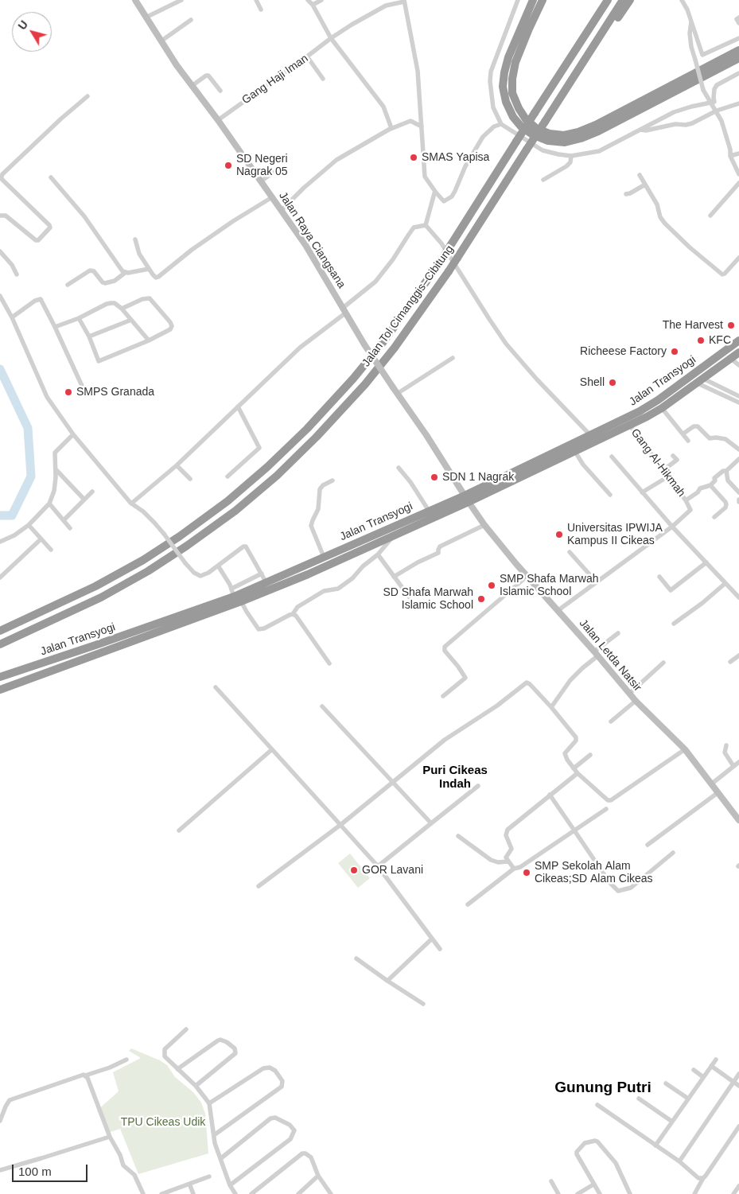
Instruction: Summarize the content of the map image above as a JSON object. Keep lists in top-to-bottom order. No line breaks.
{"streets":{"highway":["Jalan Tol Cimanggis–Cibitung","Jalan Transyogi"],"main road":["Jalan Raya Ciangsana","Jalan Letda Natsir"],"street":["Gang Haji Iman","Gang Al-Hikmah"]},"crossings":[["Gang Haji Iman","Jalan Raya Ciangsana"],["Jalan Raya Ciangsana","Jalan Transyogi"],["Jalan Raya Ciangsana","Jalan Letda Natsir"],["Jalan Transyogi","Gang Al-Hikmah"],["Jalan Transyogi","Jalan Letda Natsir"]],"districts":["Puri Cikeas Indah","Gunung Putri"],"parks":["TPU Cikeas Udik"],"places":["SMAS Yapisa","SD Negeri Nagrak 05","The Harvest","KFC","Richeese Factory","Shell","SMPS Granada","SDN 1 Nagrak","Universitas IPWIJA Kampus II Cikeas","SMP Shafa Marwah Islamic School","SD Shafa Marwah Islamic School","GOR Lavani","SMP Sekolah Alam Cikeas;SD Alam Cikeas"],"scale_bar":"100 m","north":"top left"}
